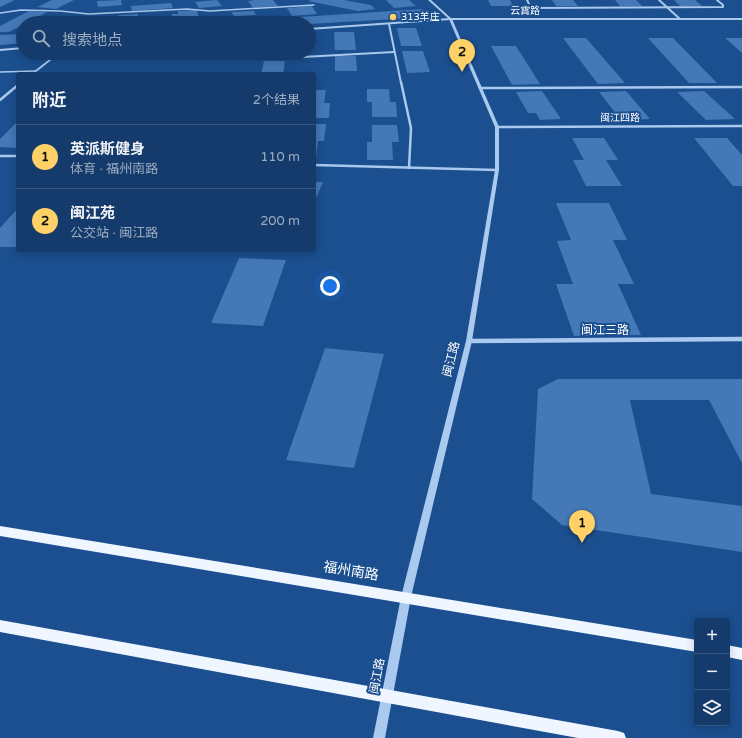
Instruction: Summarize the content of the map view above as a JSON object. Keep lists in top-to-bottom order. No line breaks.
{"streets":{"main road":["福州南路"],"street":["云霄路","闽江四路","闽江三路","闽江路"]},"crossings":[["云霄路","闽江路"],["闽江四路","闽江路"],["闽江三路","闽江路"],["闽江路","福州南路"]],"places":["313羊庄"],"page":{"search":"搜索地点","pins":["2","1"],"heading":["附近","2个结果"],"list":[{"mark":"1","name":"英派斯健身","note":"体育 · 福州南路","value":"110 m"},{"mark":"2","name":"闽江苑","note":"公交站 · 闽江路","value":"200 m"}],"map_buttons":["+","−"]}}
